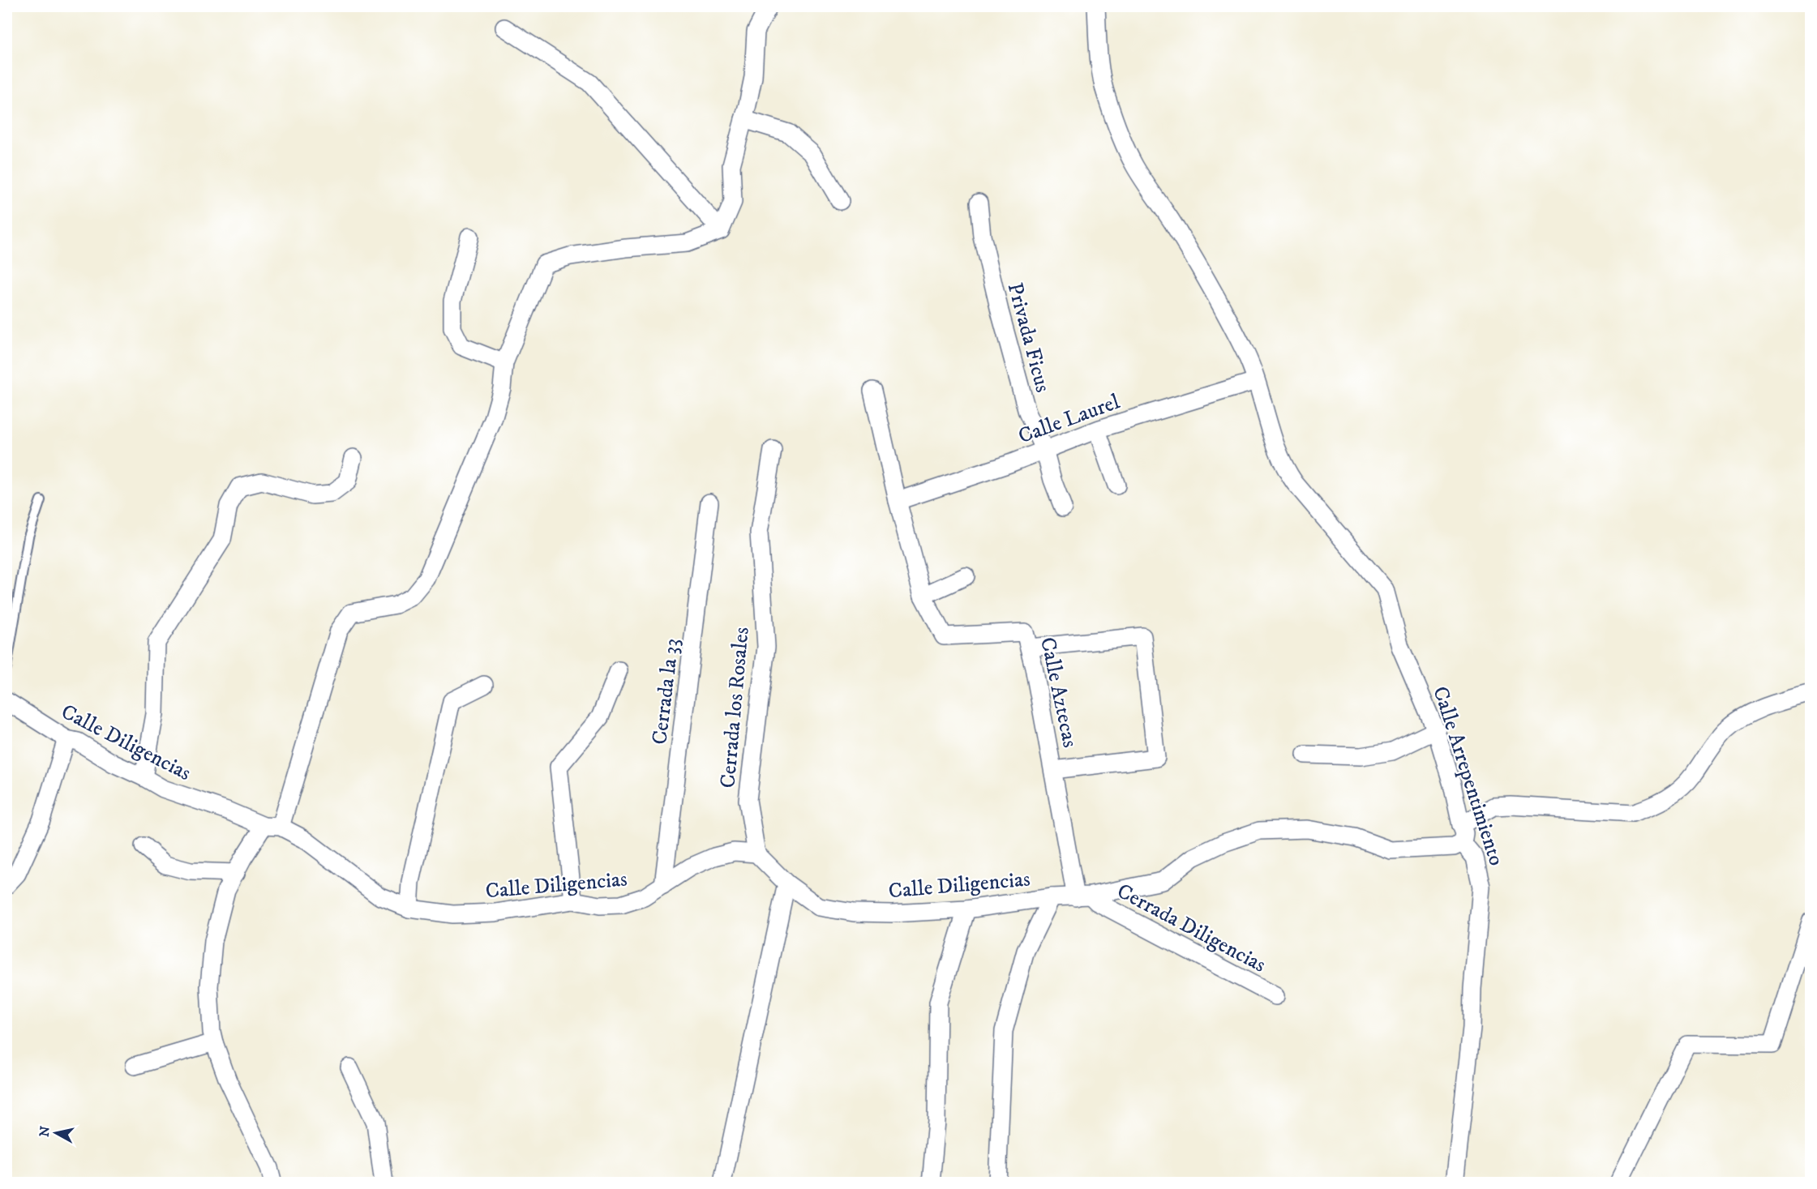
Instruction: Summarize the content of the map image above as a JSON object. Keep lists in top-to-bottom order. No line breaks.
{"streets":{"street":["Privada Ficus","Calle Laurel","Cerrada la 33","Calle Aztecas","Cerrada los Rosales","Calle Diligencias","Calle Arrepentimiento","Cerrada Diligencias"]},"crossings":[["Privada Ficus","Calle Laurel"],["Calle Laurel","Calle Aztecas"],["Calle Laurel","Calle Arrepentimiento"],["Cerrada la 33","Calle Diligencias"],["Calle Aztecas","Calle Diligencias"],["Calle Aztecas","Cerrada Diligencias"],["Cerrada los Rosales","Calle Diligencias"],["Calle Diligencias","Calle Arrepentimiento"],["Calle Diligencias","Cerrada Diligencias"]],"north":"left"}
